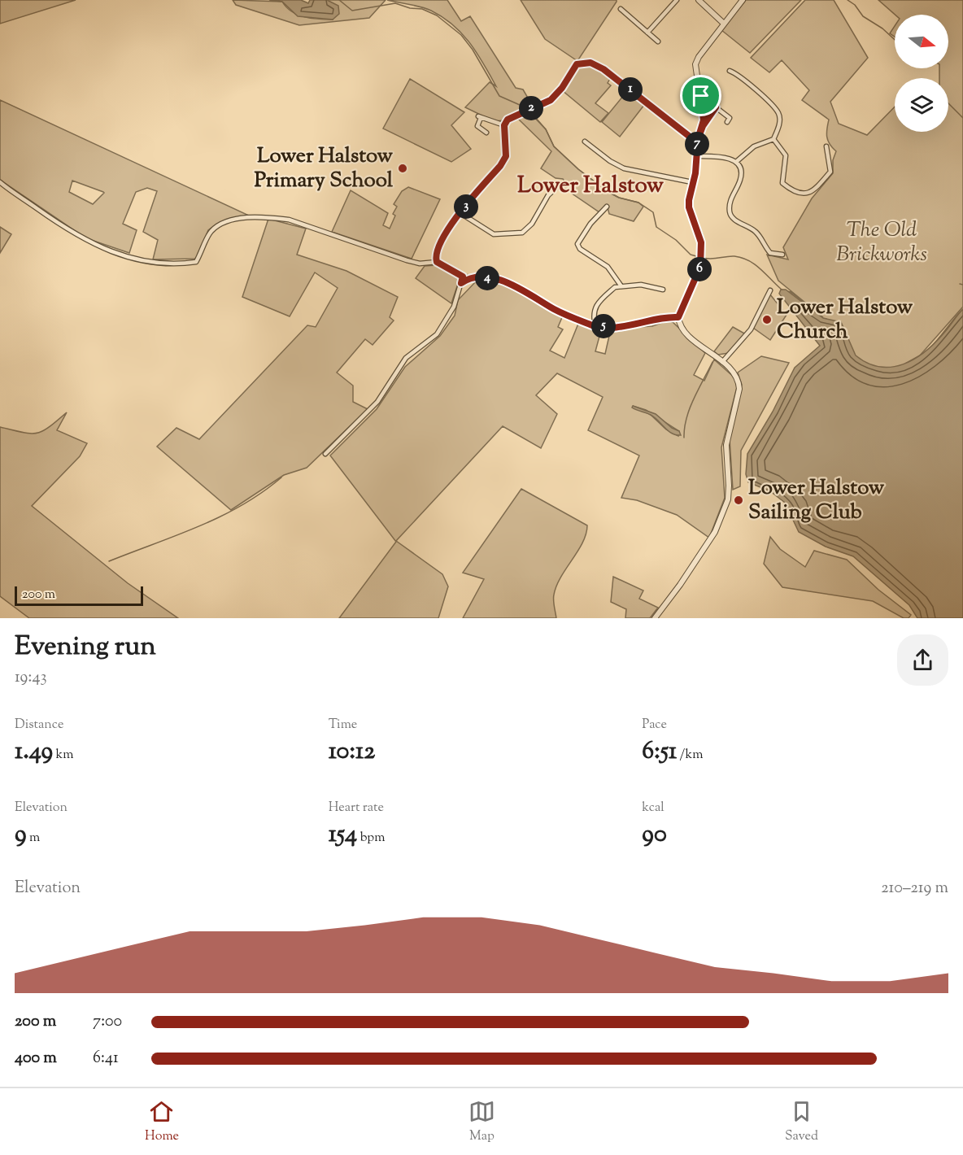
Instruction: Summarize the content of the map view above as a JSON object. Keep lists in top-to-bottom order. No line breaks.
{"districts":["Lower Halstow"],"parks":["The Old Brickworks"],"places":["Lower Halstow Primary School","Lower Halstow Church","Lower Halstow Sailing Club"],"scale_bar":"200 m","north":"right","page":{"pins":["1","2","7","3","6","4","5"],"scale":"200 m","heading":["Evening run","19:43"],"stats":[["Distance","1.49 km"],["Time","10:12"],["Pace","6:51 /km"],["Elevation","9 m"],["Heart rate","154 bpm"],["kcal","90"]],"chart":["Elevation","210–219 m"],"list":[{"name":"200 m","note":"7:00"},{"name":"400 m","note":"6:41"}],"tabs":["Home","Map","Saved"]}}
